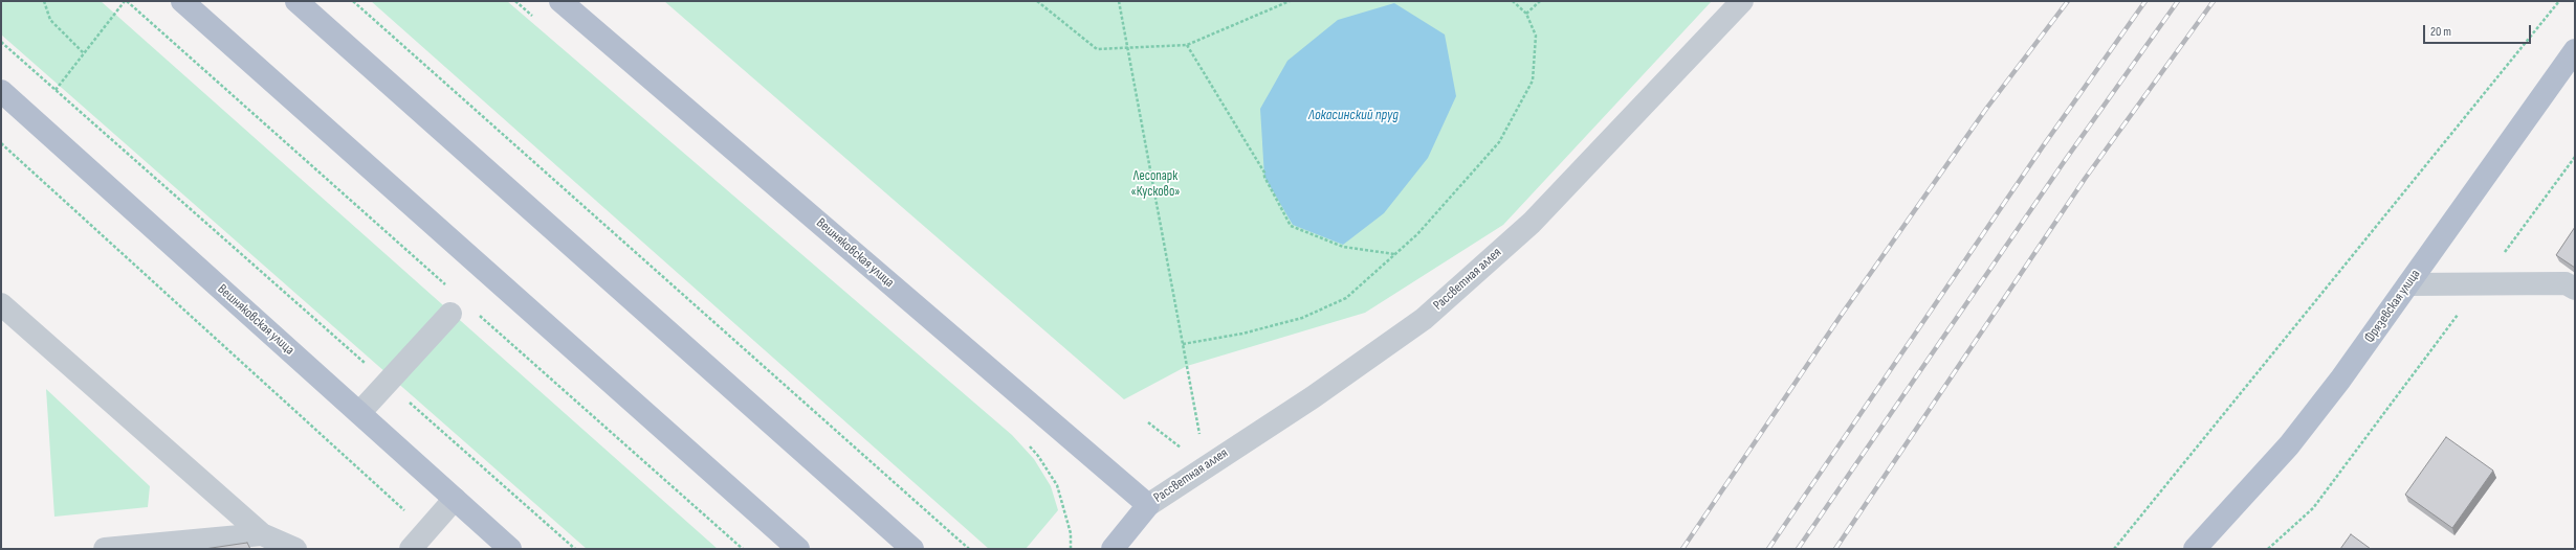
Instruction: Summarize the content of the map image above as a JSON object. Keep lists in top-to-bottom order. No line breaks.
{"streets":{"main road":["Вешняковская улица","Фрязевская улица"],"street":["Рассветная аллея"]},"crossings":[["Вешняковская улица","Рассветная аллея"]],"water":["Локасинский пруд"],"parks":["Лесопарк «Кусково»"],"scale_bar":"20 m"}
